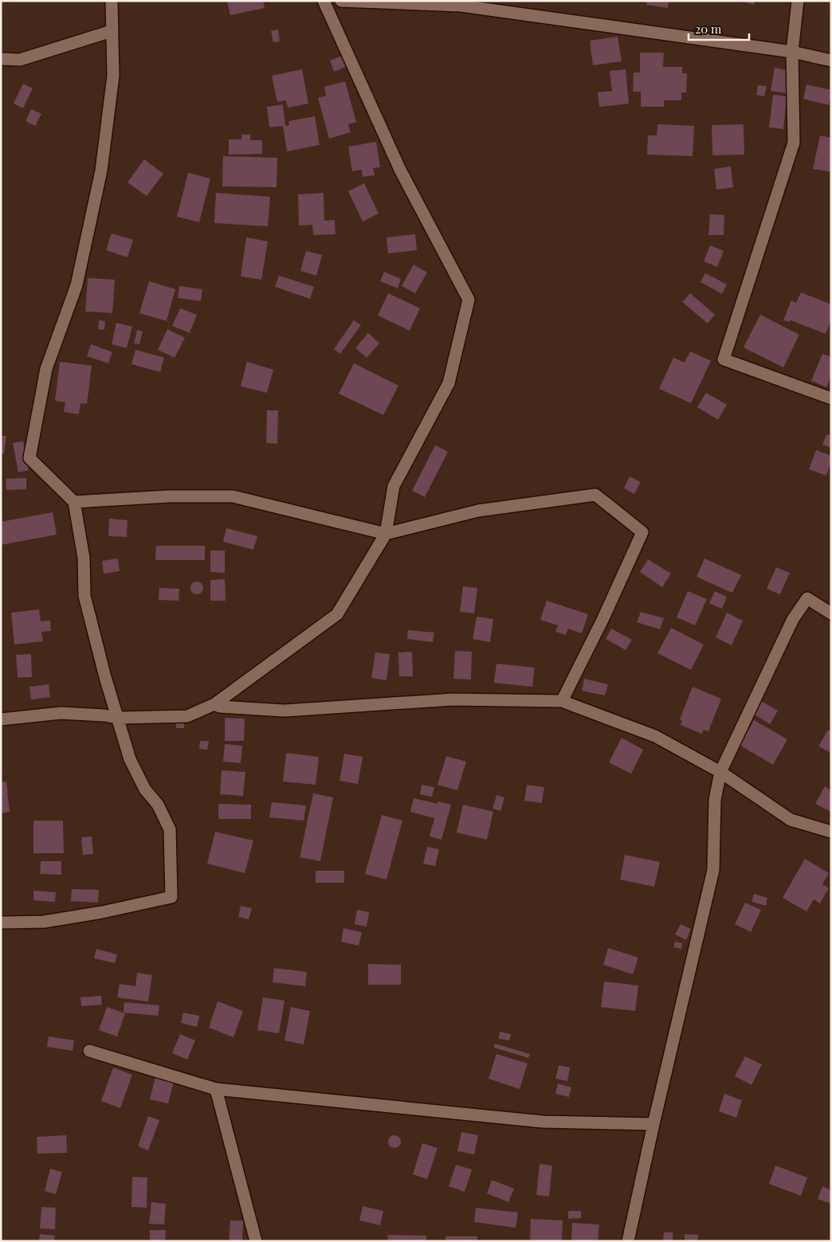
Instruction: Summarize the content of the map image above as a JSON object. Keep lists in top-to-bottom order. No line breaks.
{"scale_bar":"20 m"}
